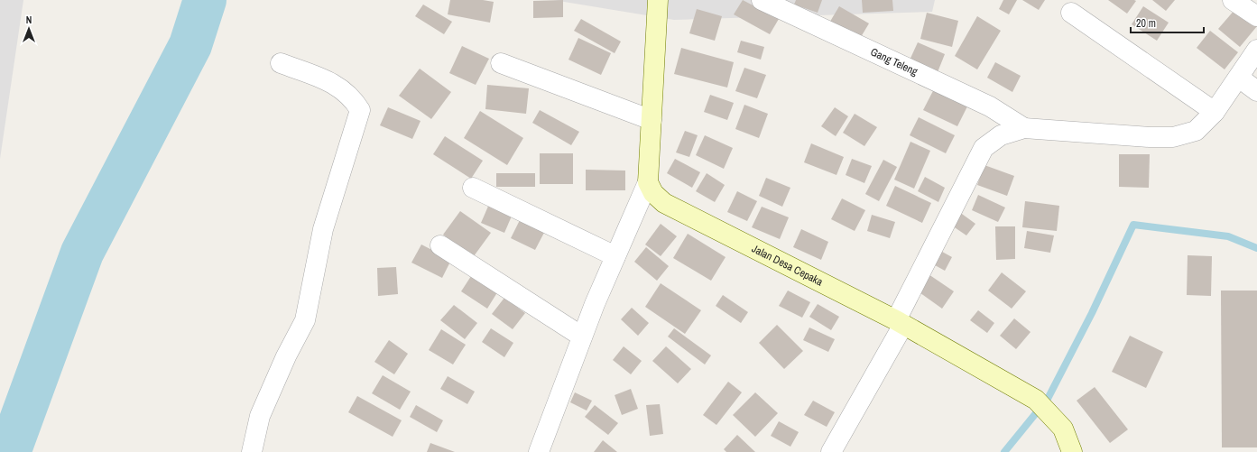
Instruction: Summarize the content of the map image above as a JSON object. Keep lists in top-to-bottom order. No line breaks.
{"streets":{"street":["Gang Teleng","Jalan Desa Cepaka"]},"scale_bar":"20 m","north":"top"}
